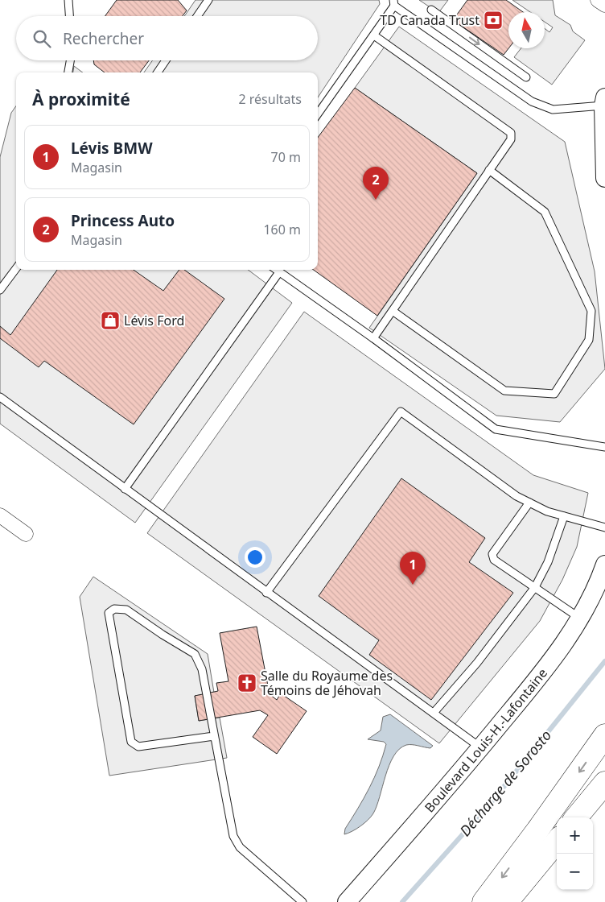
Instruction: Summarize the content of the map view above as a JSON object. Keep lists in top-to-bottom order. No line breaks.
{"streets":{"street":["Boulevard Louis-H.-Lafontaine"]},"water":["Décharge de Sorosto"],"places":{"bank":["TD Canada Trust"],"shop":["Lévis Ford"],"church":["Salle du Royaume des Témoins de Jéhovah"]},"north":"top","page":{"search":"Rechercher","heading":["À proximité","2 résultats"],"list":[{"mark":"1","name":"Lévis BMW","note":"Magasin","value":"70 m"},{"mark":"2","name":"Princess Auto","note":"Magasin","value":"160 m"}],"pins":["2","1"],"map_buttons":["+","−"]}}
